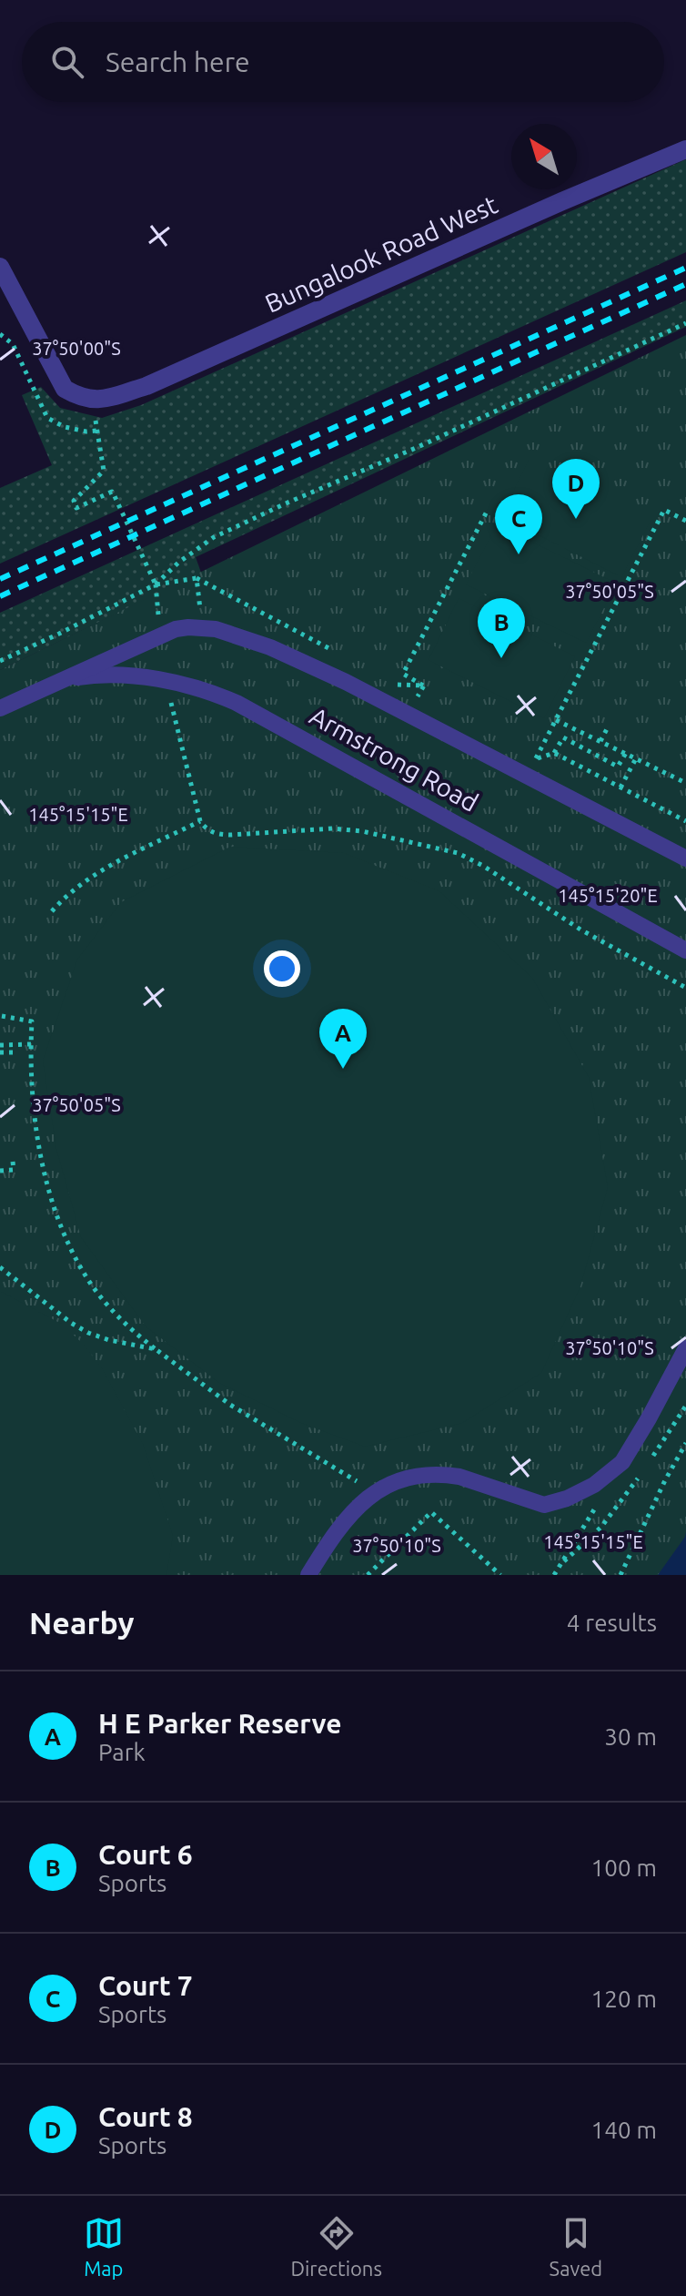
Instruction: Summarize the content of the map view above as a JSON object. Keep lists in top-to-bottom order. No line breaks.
{"streets":{"street":["Bungalook Road West"],"lane":["Armstrong Road"]},"north":"top left","page":{"search":"Search here","pins":["D","C","B","A"],"heading":["Nearby","4 results"],"list":[{"mark":"A","name":"H E Parker Reserve","note":"Park","value":"30 m"},{"mark":"B","name":"Court 6","note":"Sports","value":"100 m"},{"mark":"C","name":"Court 7","note":"Sports","value":"120 m"},{"mark":"D","name":"Court 8","note":"Sports","value":"140 m"}],"nav":["Map","Directions","Saved"]},"coordinates":["37°50'00\"S","37°50'05\"S","145°15'15\"E","145°15'20\"E","37°50'10\"S"]}
